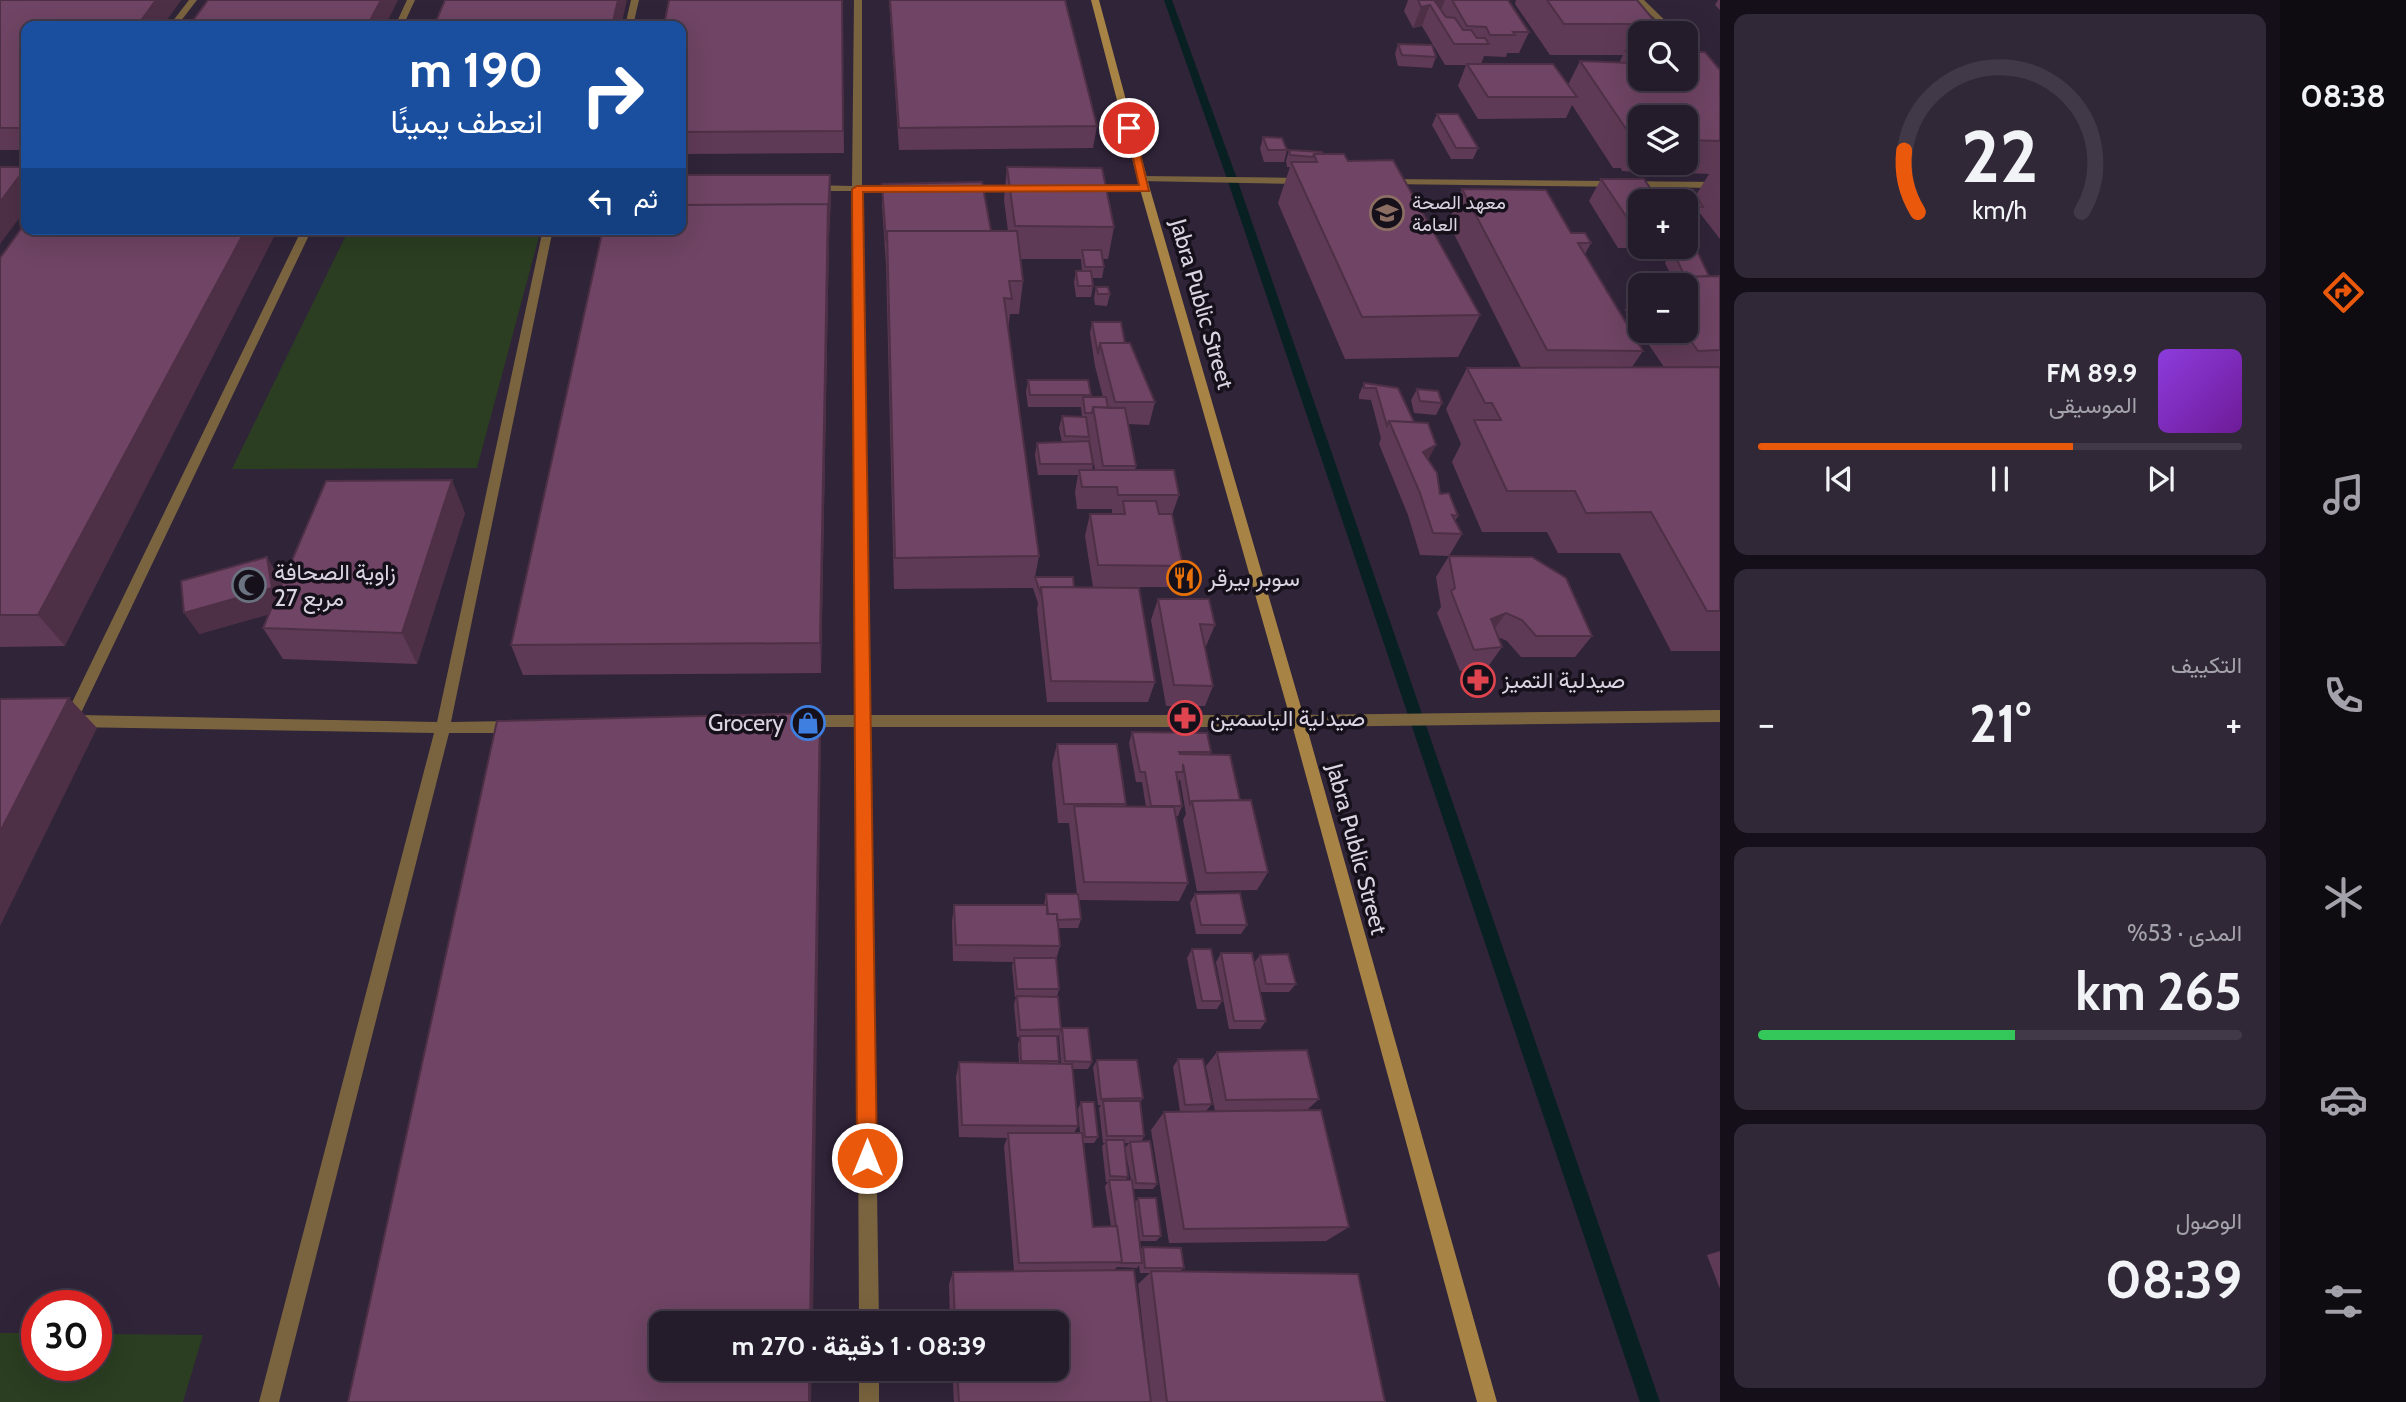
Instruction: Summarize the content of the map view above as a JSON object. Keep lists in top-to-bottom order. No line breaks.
{"streets":{"main road":["Jabra Public Street"]},"places":{"school or university":["معهد الصحة العامة"],"restaurant":["سوبر بيرقر"],"mosque":["زاوية الصحافة مربع 27"],"pharmacy":["صيدلية التميز","صيدلية الياسمين"],"shop":["Grocery"]},"page":{"tabs":"08:38","map_buttons":["+","−"],"turn":["190 m","انعطف يمينًا"],"then":"ثم","song":["89.9 FM","الموسيقى"],"tile":["التكييف",["المدى · 53%","265 km"],["الوصول","08:39"]],"heat":["−","21°","+"],"limit":"30","trip":"08:39 · 1 دقيقة · 270 m","gauge":["22","km/h"]}}
